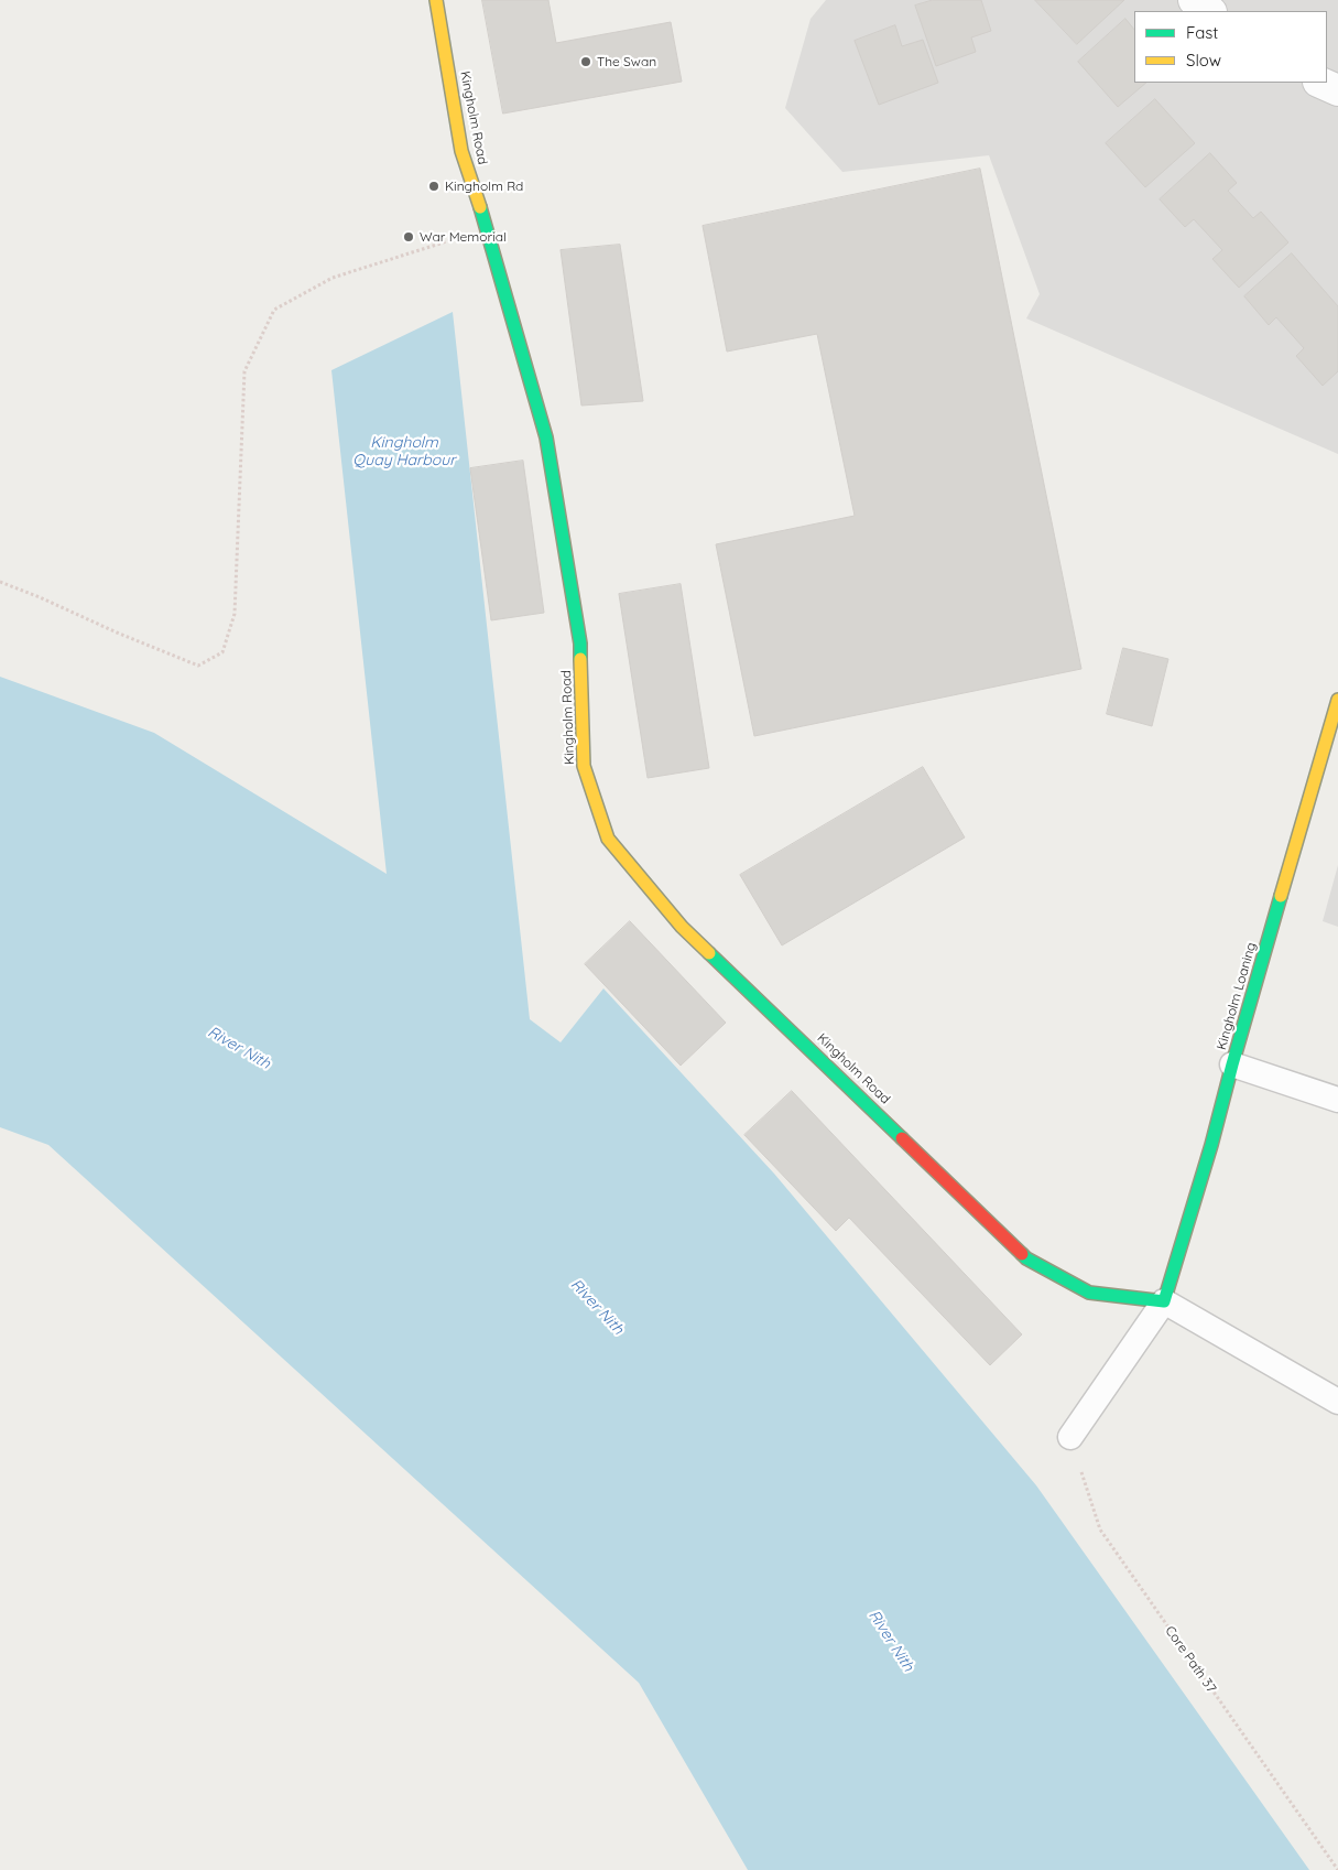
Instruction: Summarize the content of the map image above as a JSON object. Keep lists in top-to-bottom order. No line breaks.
{"streets":{"main road":["Kingholm Road","Kingholm Loaning"],"path":["Core Path 37"]},"crossings":[["Kingholm Road","Kingholm Loaning"]],"water":["Kingholm Quay Harbour","River Nith"],"places":["The Swan","Kingholm Rd","War Memorial"],"legend":["Fast","Slow"]}
